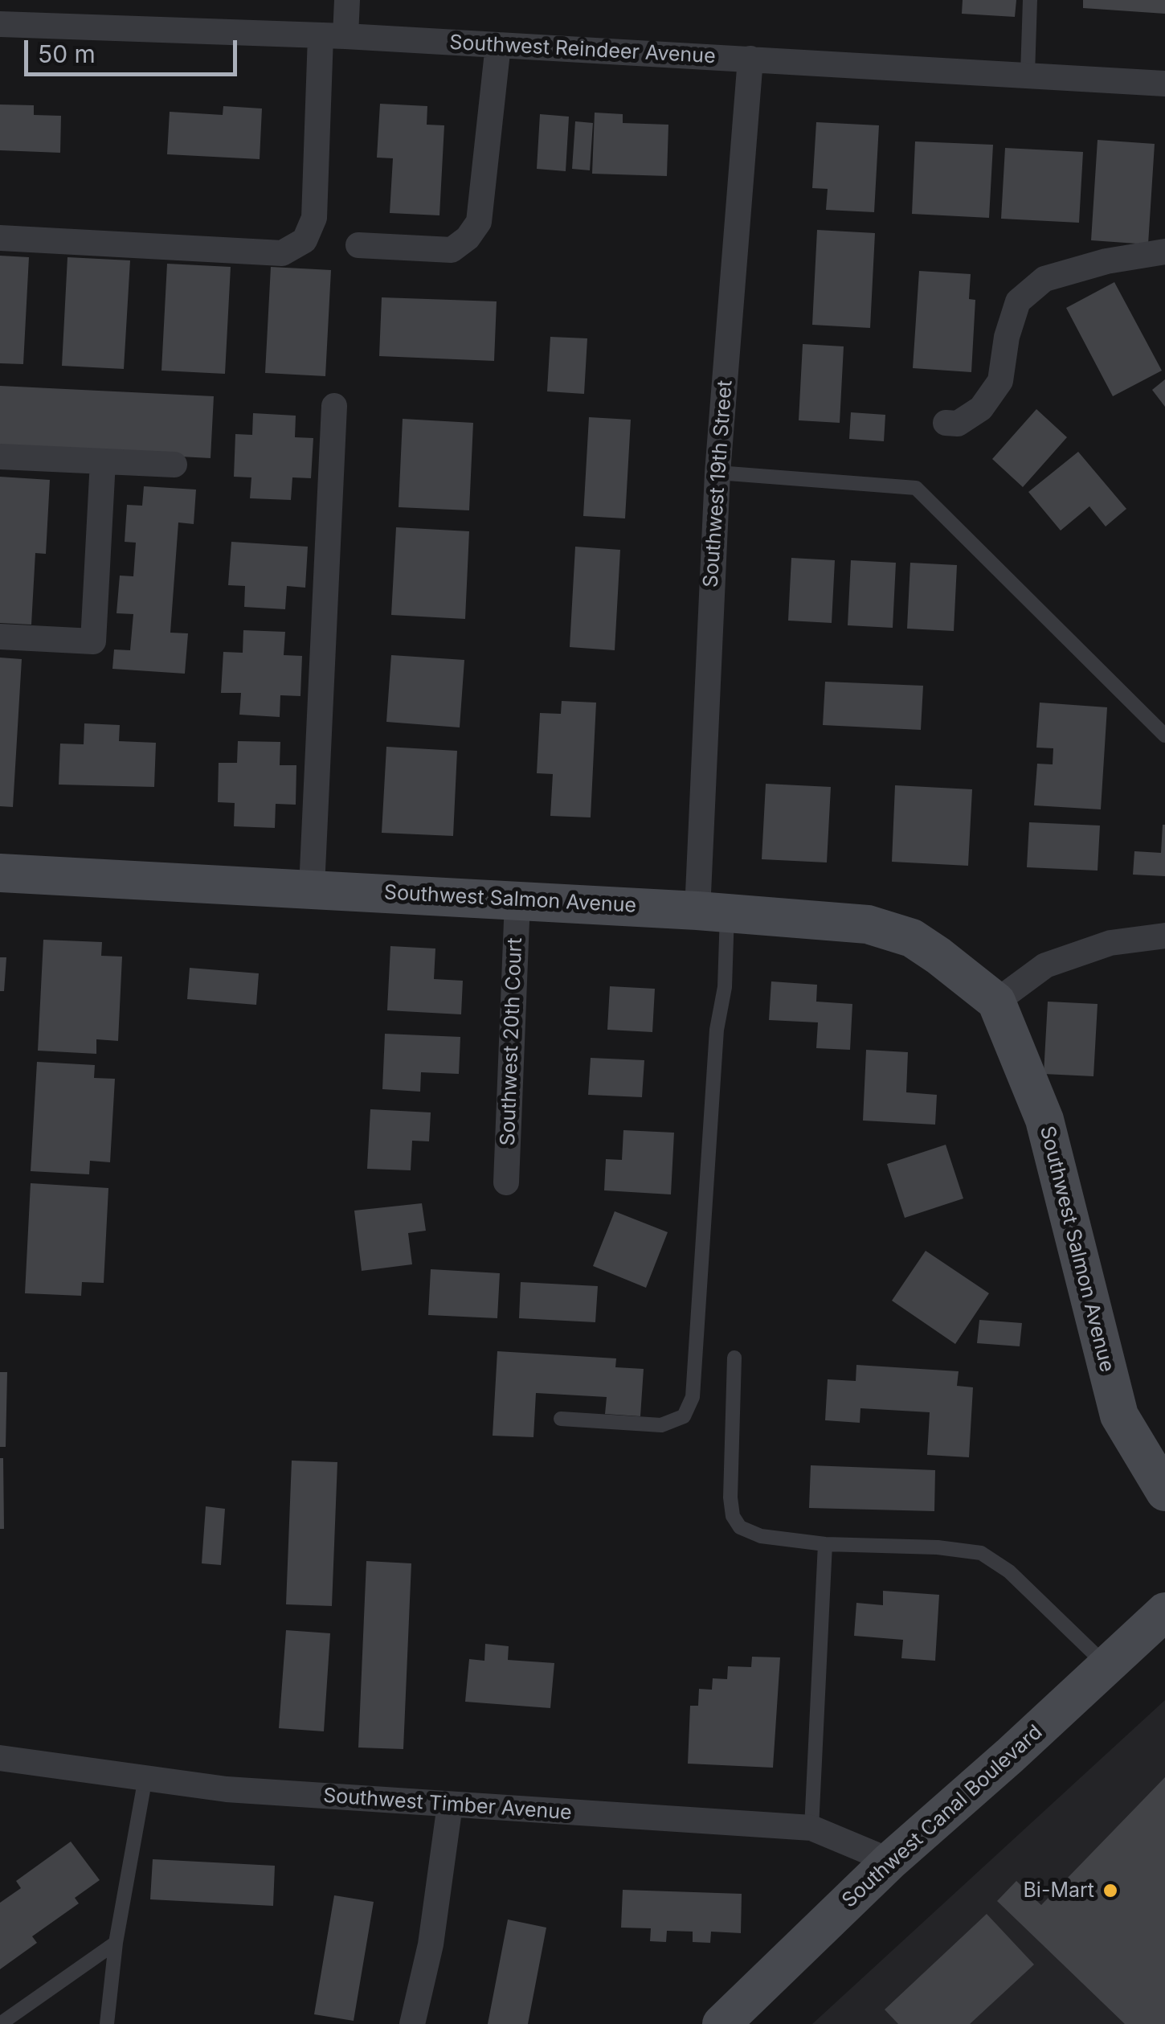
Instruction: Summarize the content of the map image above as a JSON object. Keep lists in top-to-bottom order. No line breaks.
{"streets":{"main road":["Southwest Salmon Avenue","Southwest Canal Boulevard"],"street":["Southwest Reindeer Avenue","Southwest 19th Street","Southwest 20th Court","Southwest Timber Avenue"]},"crossings":[["Southwest Reindeer Avenue","Southwest 19th Street"],["Southwest 19th Street","Southwest Salmon Avenue"],["Southwest Salmon Avenue","Southwest 20th Court"],["Southwest Timber Avenue","Southwest Canal Boulevard"]],"places":["Bi-Mart"],"scale_bar":"50 m"}
